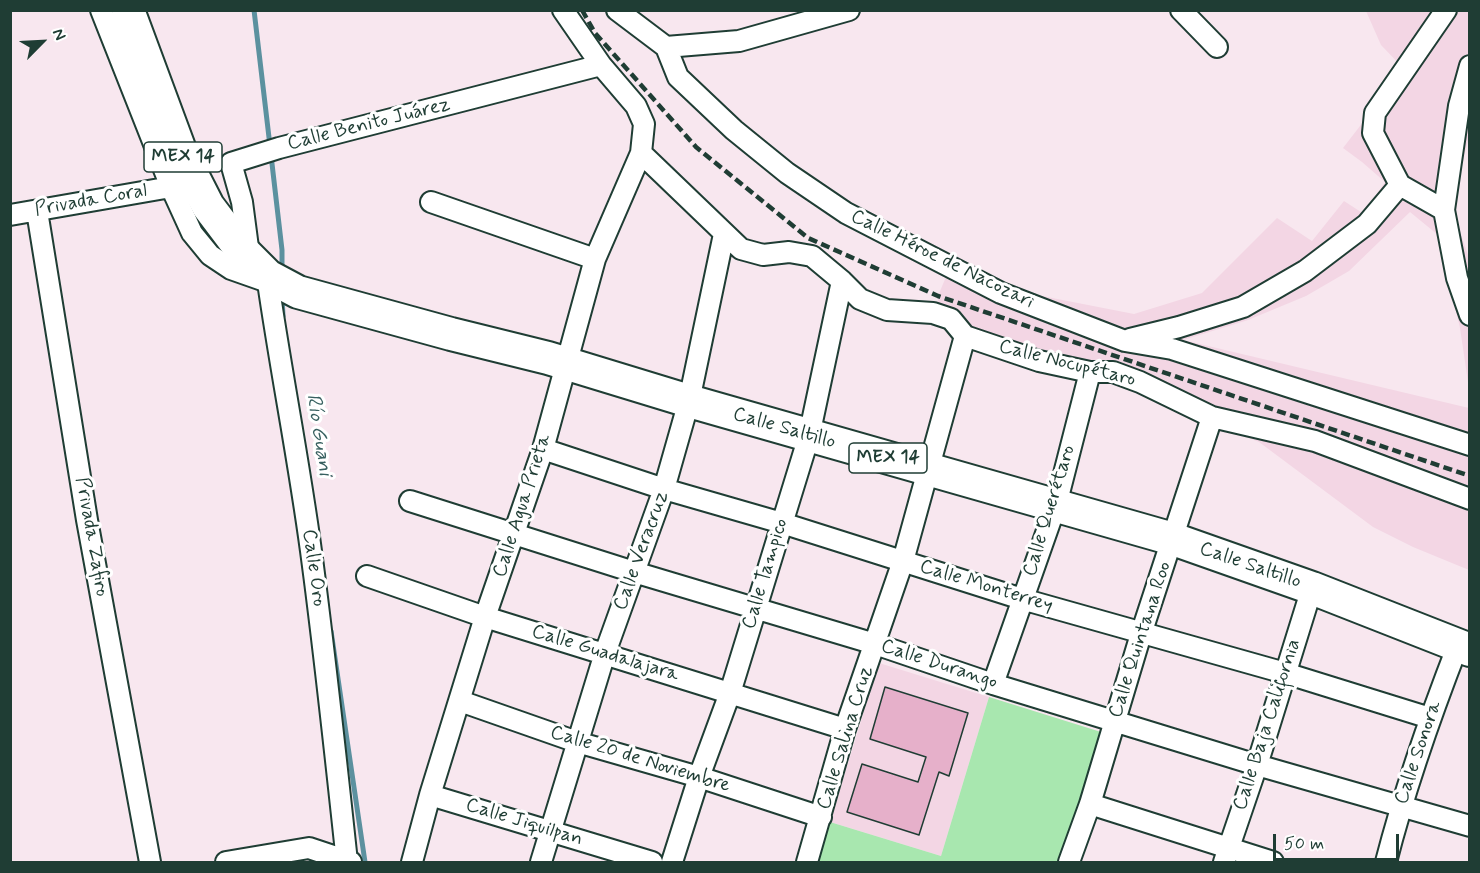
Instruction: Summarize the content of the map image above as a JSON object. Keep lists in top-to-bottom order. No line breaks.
{"streets":{"main road":["MEX 14","Calle Saltillo"],"street":["Calle Benito Juárez","Privada Coral","Calle Héroe de Nacozari","Calle Nocupétaro","Calle Agua Prieta","Calle Querétaro","Privada Zafiro","Calle Veracruz","Calle Oro","Calle Tampico","Calle Monterrey","Calle Quintana Roo","Calle Guadalajara","Calle Durango","Calle Baja California","Calle Salina Cruz","Calle Sonora","Calle 20 de Noviembre","Calle Jiquilpan"]},"crossings":[["Calle Benito Juárez","MEX 14"],["Calle Benito Juárez","Calle Saltillo"],["Calle Benito Juárez","Calle Agua Prieta"],["Calle Benito Juárez","Calle Oro"],["MEX 14","Calle Saltillo"],["MEX 14","Calle Oro"],["Privada Coral","Privada Zafiro"],["Calle Nocupétaro","Calle Agua Prieta"],["Calle Nocupétaro","Calle Querétaro"],["Calle Nocupétaro","Calle Veracruz"],["Calle Nocupétaro","Calle Tampico"],["Calle Nocupétaro","Calle Quintana Roo"],["Calle Nocupétaro","Calle Salina Cruz"],["Calle Saltillo","Calle Agua Prieta"],["Calle Saltillo","Calle Querétaro"],["Calle Saltillo","Calle Veracruz"],["Calle Saltillo","Calle Oro"],["Calle Saltillo","Calle Tampico"],["Calle Saltillo","Calle Quintana Roo"],["Calle Saltillo","Calle Baja California"],["Calle Saltillo","Calle Salina Cruz"],["Calle Saltillo","Calle Sonora"],["Calle Agua Prieta","Calle Monterrey"],["Calle Agua Prieta","Calle Guadalajara"],["Calle Agua Prieta","Calle Durango"],["Calle Agua Prieta","Calle 20 de Noviembre"],["Calle Agua Prieta","Calle Jiquilpan"],["Calle Querétaro","Calle Monterrey"],["Calle Querétaro","Calle Durango"],["Calle Veracruz","Calle Monterrey"],["Calle Veracruz","Calle Guadalajara"],["Calle Veracruz","Calle Durango"],["Calle Veracruz","Calle 20 de Noviembre"],["Calle Veracruz","Calle Jiquilpan"],["Calle Tampico","Calle Monterrey"],["Calle Tampico","Calle Guadalajara"],["Calle Tampico","Calle Durango"],["Calle Tampico","Calle 20 de Noviembre"],["Calle Monterrey","Calle Quintana Roo"],["Calle Monterrey","Calle Baja California"],["Calle Monterrey","Calle Salina Cruz"],["Calle Monterrey","Calle Sonora"],["Calle Quintana Roo","Calle Durango"],["Calle Guadalajara","Calle Salina Cruz"],["Calle Durango","Calle Baja California"],["Calle Durango","Calle Salina Cruz"],["Calle Durango","Calle Sonora"],["Calle Salina Cruz","Calle 20 de Noviembre"]],"water":["Río Guani"],"scale_bar":"50 m","north":"top right"}
